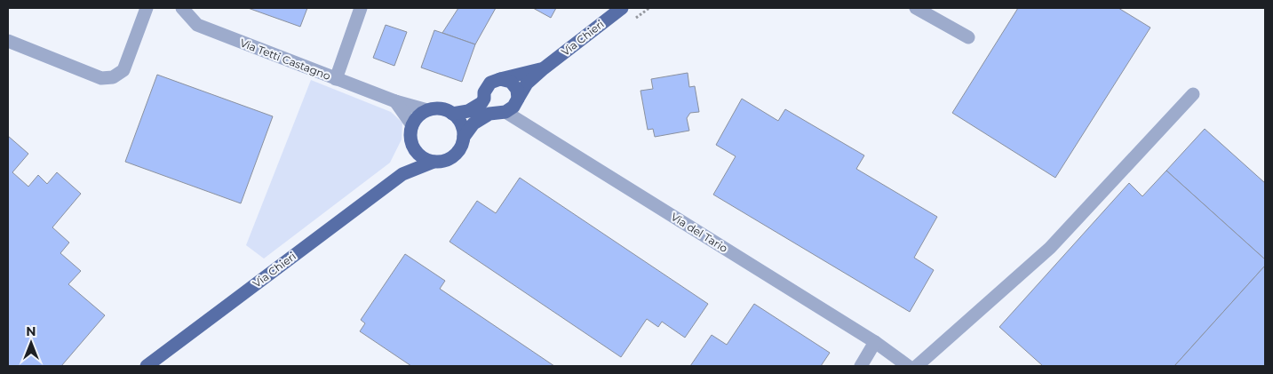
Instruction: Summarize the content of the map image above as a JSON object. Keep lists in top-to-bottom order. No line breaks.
{"streets":{"main road":["Via Chieri"],"street":["Via Tetti Castagno","Via del Tario"]},"crossings":[["Via Chieri","Via Tetti Castagno"],["Via Chieri","Via del Tario"]],"north":"top"}
